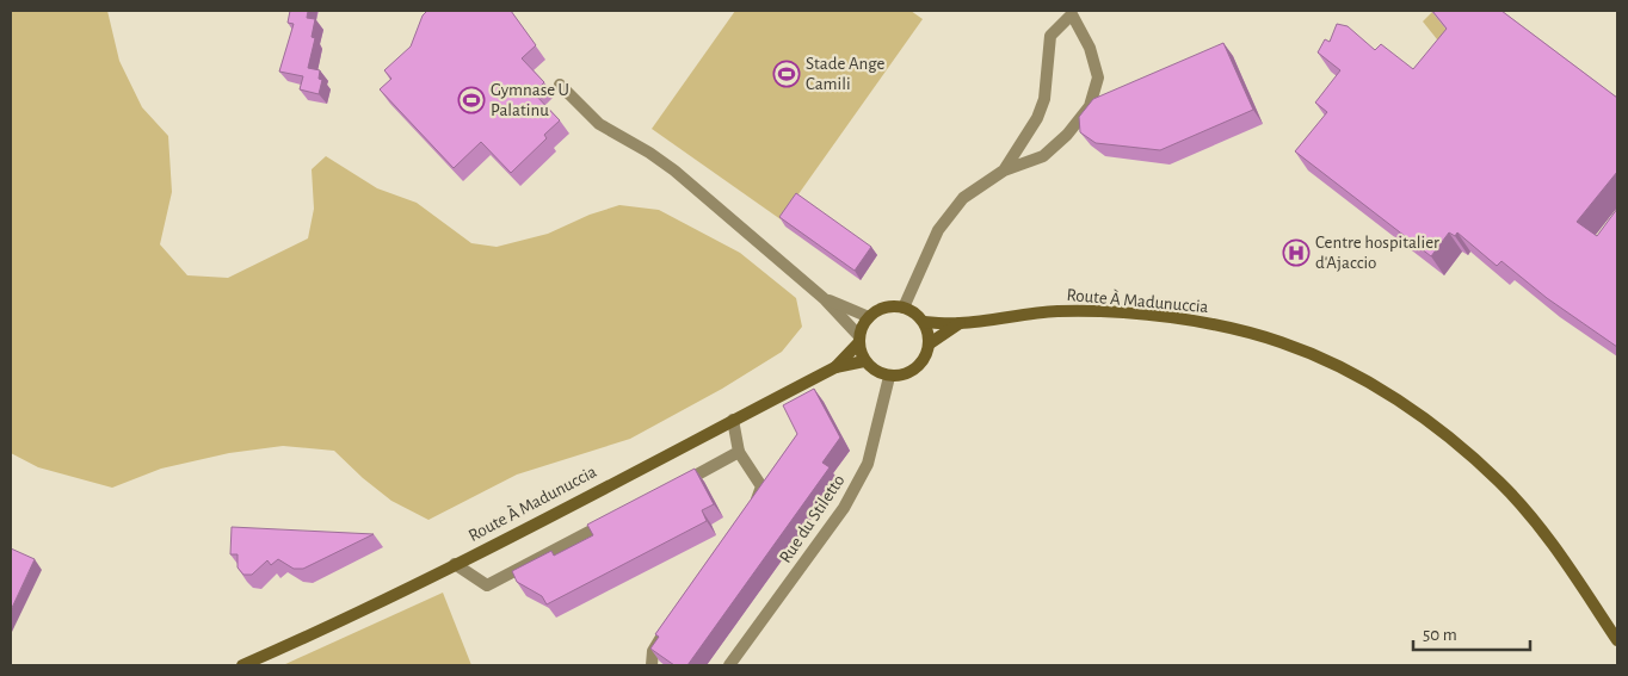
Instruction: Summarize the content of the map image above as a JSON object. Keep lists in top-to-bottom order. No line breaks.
{"streets":{"main road":["Route À Madunuccia"],"street":["Rue du Stiletto"]},"crossings":[["Route À Madunuccia","Rue du Stiletto"]],"places":{"sports":["Stade Ange Camili","Gymnase U Palatinu"],"hospital":["Centre hospitalier d'Ajaccio"]},"scale_bar":"50 m"}
